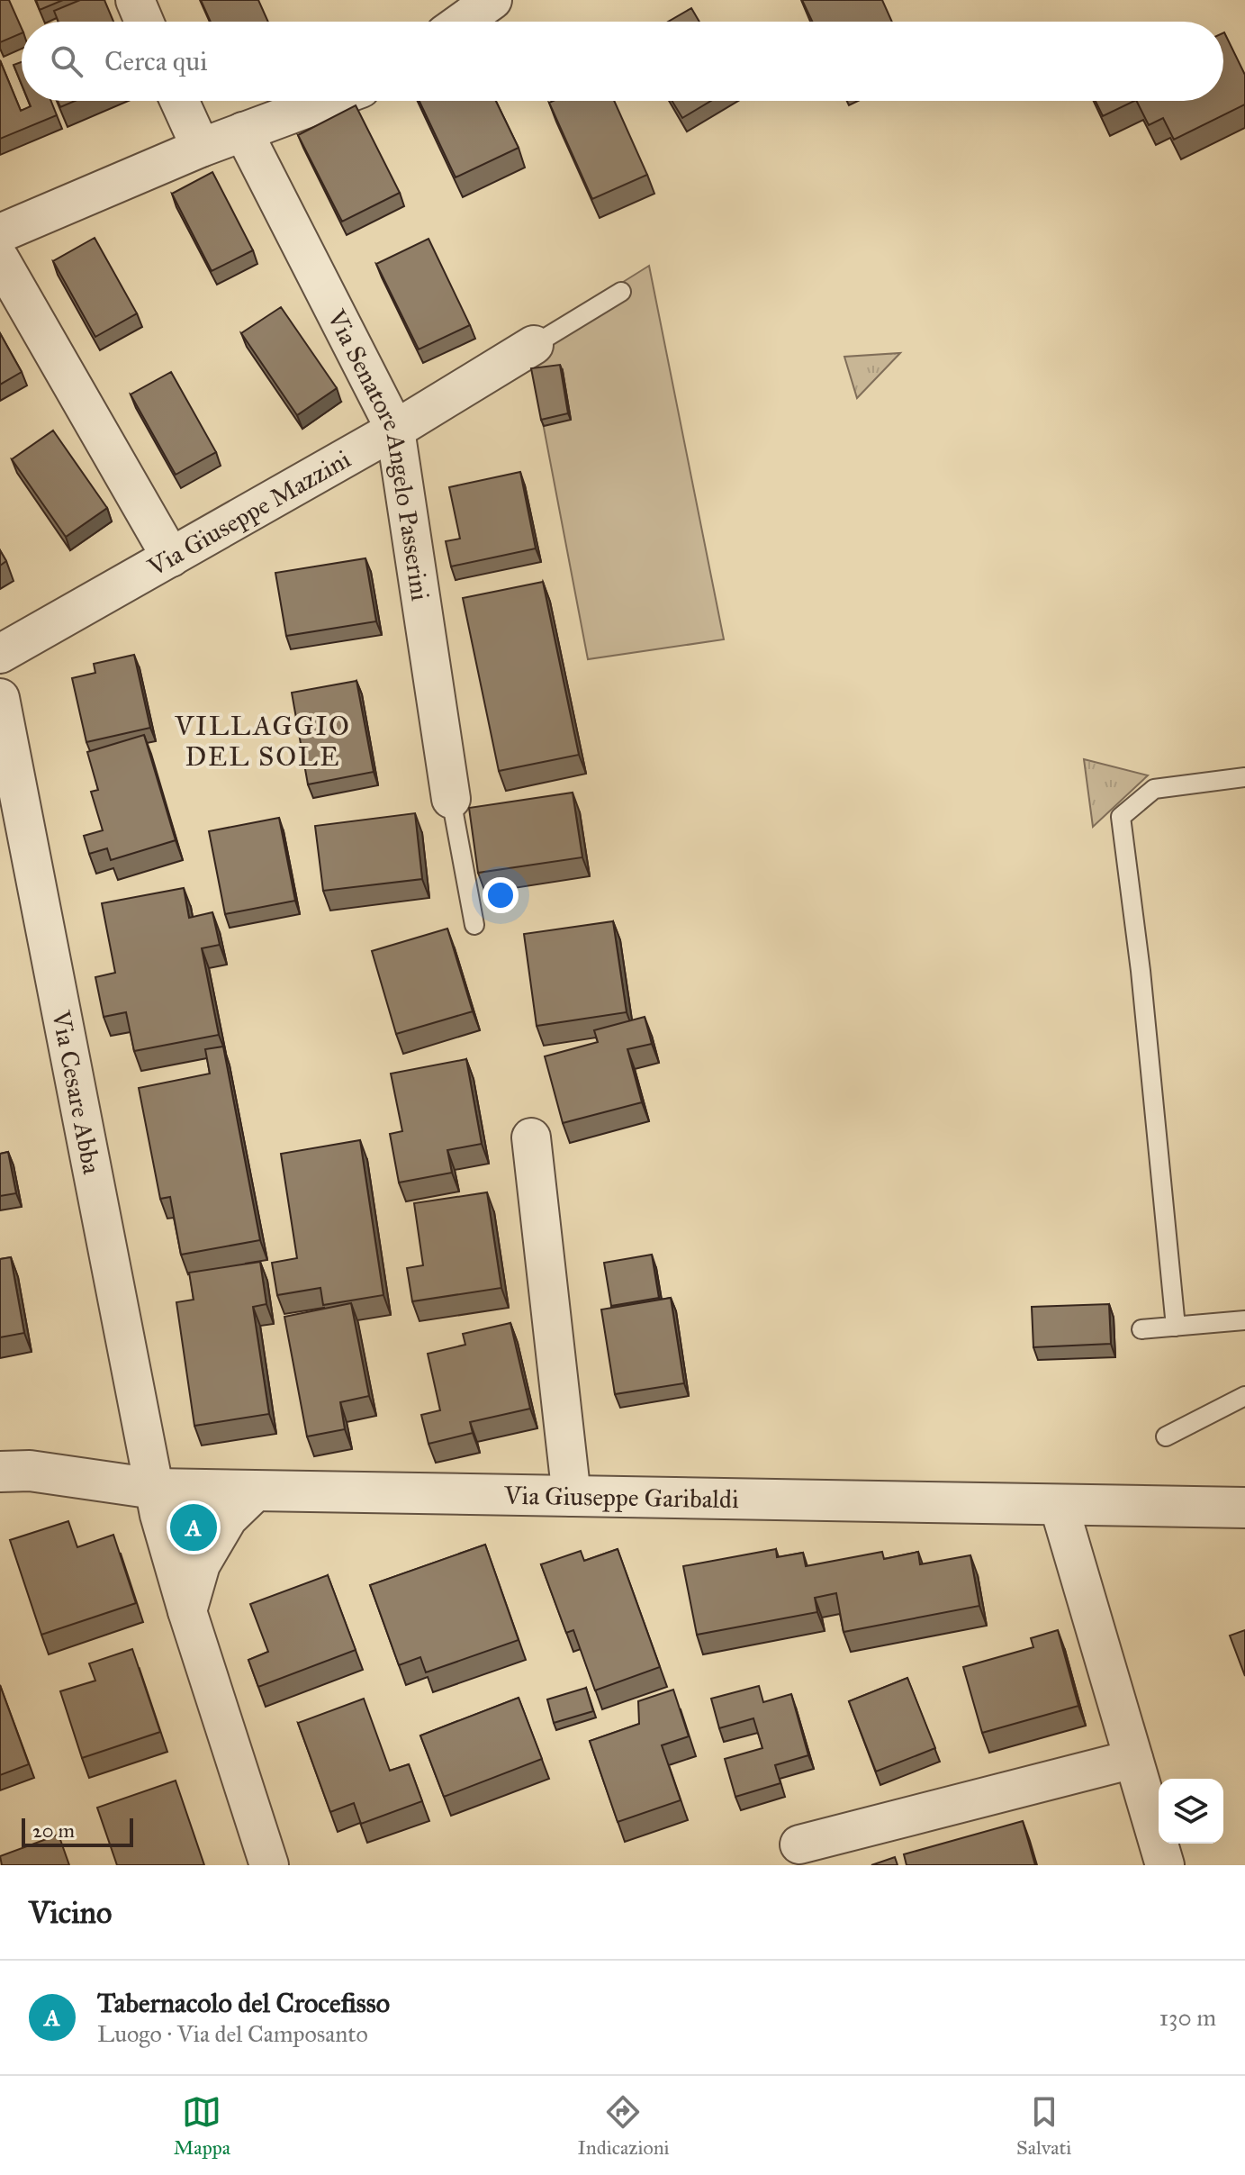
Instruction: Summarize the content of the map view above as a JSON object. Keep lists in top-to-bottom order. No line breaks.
{"streets":{"street":["Via Senatore Angelo Passerini","Via Giuseppe Mazzini","Via Cesare Abba","Via Giuseppe Garibaldi"]},"crossings":[["Via Senatore Angelo Passerini","Via Giuseppe Mazzini"],["Via Cesare Abba","Via Giuseppe Garibaldi"]],"districts":["VILLAGGIO DEL SOLE"],"scale_bar":"20 m","page":{"search":"Cerca qui","pins":"A","scale":"20 m","heading":"Vicino","list":[{"mark":"A","name":"Tabernacolo del Crocefisso","note":"Luogo · Via del Camposanto","value":"130 m"}],"nav":["Mappa","Indicazioni","Salvati"]}}
